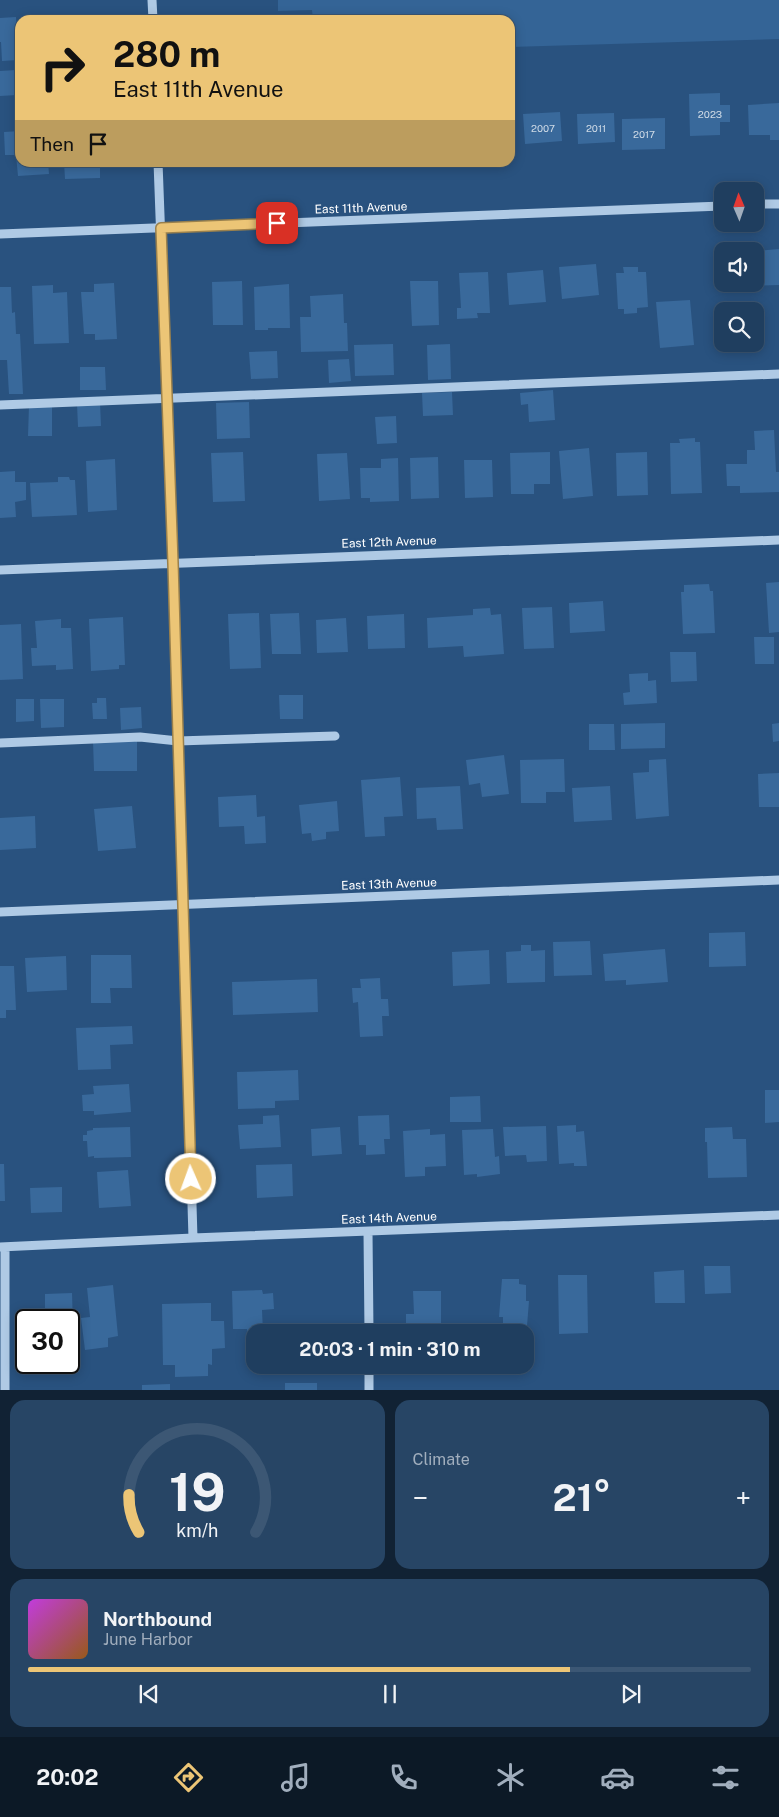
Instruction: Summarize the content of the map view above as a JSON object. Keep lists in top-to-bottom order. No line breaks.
{"streets":{"street":["East 11th Avenue","East 12th Avenue","East 13th Avenue","East 14th Avenue"]},"house_numbers":["2023","2007","2011","2017"],"north":"top","page":{"turn":["280 m","East 11th Avenue"],"then":"Then","limit":"30","trip":"20:03 · 1 min · 310 m","tile":"Climate","heat":["−","21°","+"],"song":["Northbound","June Harbor"],"tabs":"20:02","gauge":["19","km/h"]}}
